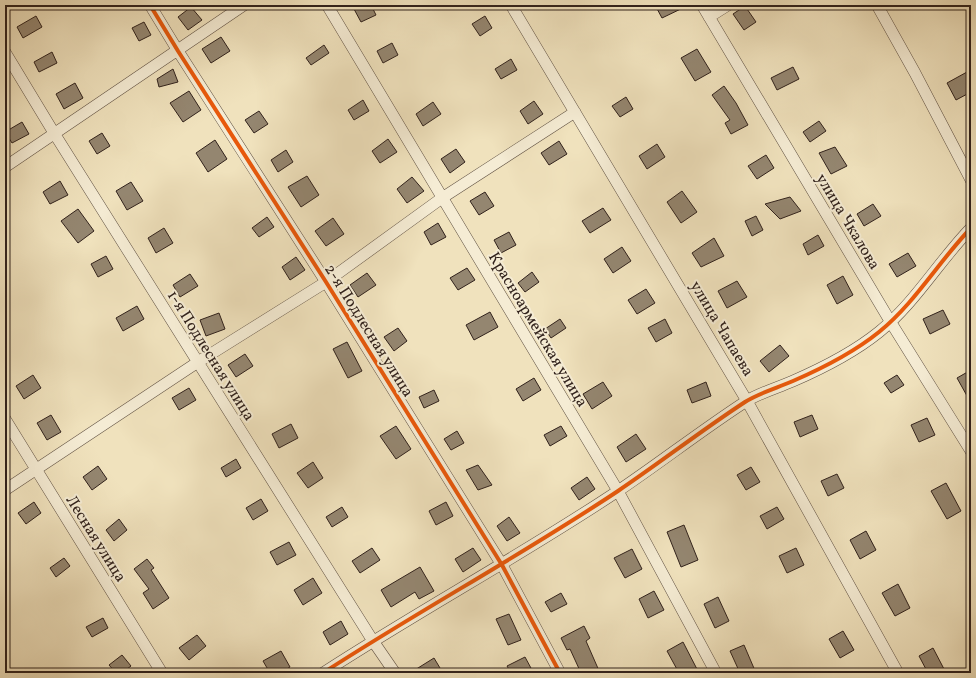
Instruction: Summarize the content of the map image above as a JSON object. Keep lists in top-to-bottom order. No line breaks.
{"streets":{"street":["улица Чкалова","улица Чапаева","Красноармейская улица","2-я Подлесная улица","1-я Подлесная улица","Лесная улица"]}}
